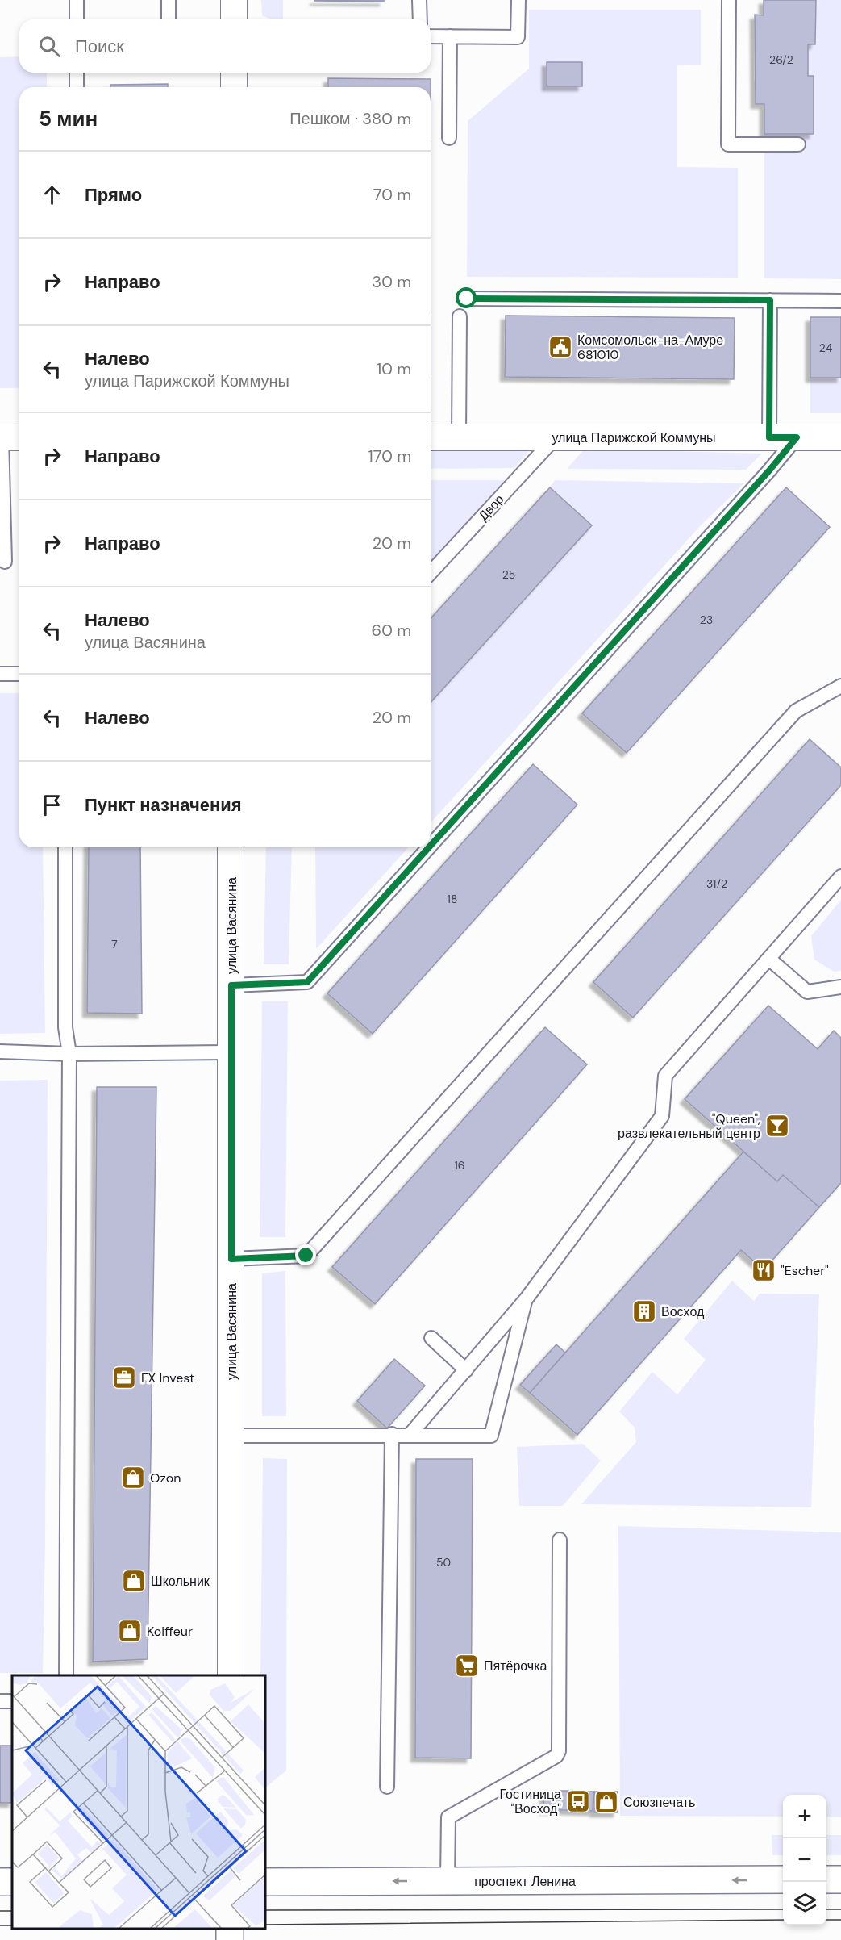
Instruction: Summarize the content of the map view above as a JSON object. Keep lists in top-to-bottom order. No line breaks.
{"streets":{"highway":["проспект Ленина"],"street":["улица Парижской Коммуны","улица Васянина"],"lane":["Двор"]},"crossings":[["улица Парижской Коммуны","Двор"]],"one_way":["проспект Ленина"],"places":{"public building":["Комсомольск-на-Амуре 681010"],"bar":["\"Queen\", развлекательный центр"],"restaurant":["\"Escher\""],"building":["Восход"],"office":["FX Invest"],"shop":["Ozon","Школьник","Koiffeur","Союзпечать"],"supermarket":["Пятёрочка"],"bus stop":["Гостиница \"Восход\""]},"house_numbers":["26/2","24","25","23","31/2","18","7","16","50"],"page":{"search":"Поиск","heading":["5 мин","Пешком · 380 m"],"list":[["Прямо","70 m"],["Направо","30 m"],["Налево","улица Парижской Коммуны","10 m"],["Направо","170 m"],["Направо","20 m"],["Налево","улица Васянина","60 m"],["Налево","20 m"],"Пункт назначения"],"map_buttons":["+","−"]}}
